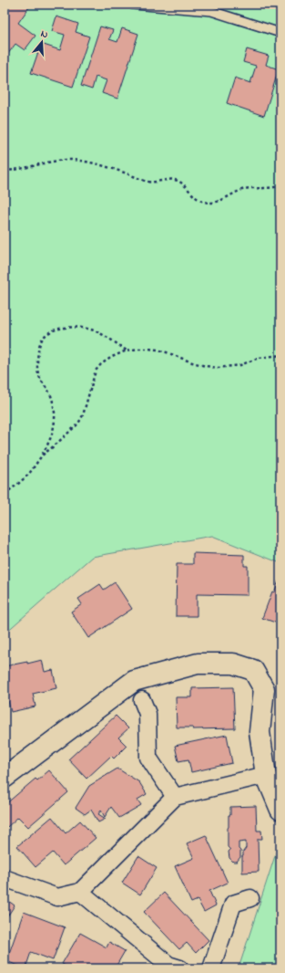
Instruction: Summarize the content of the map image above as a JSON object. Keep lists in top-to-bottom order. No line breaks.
{"north":"top"}
